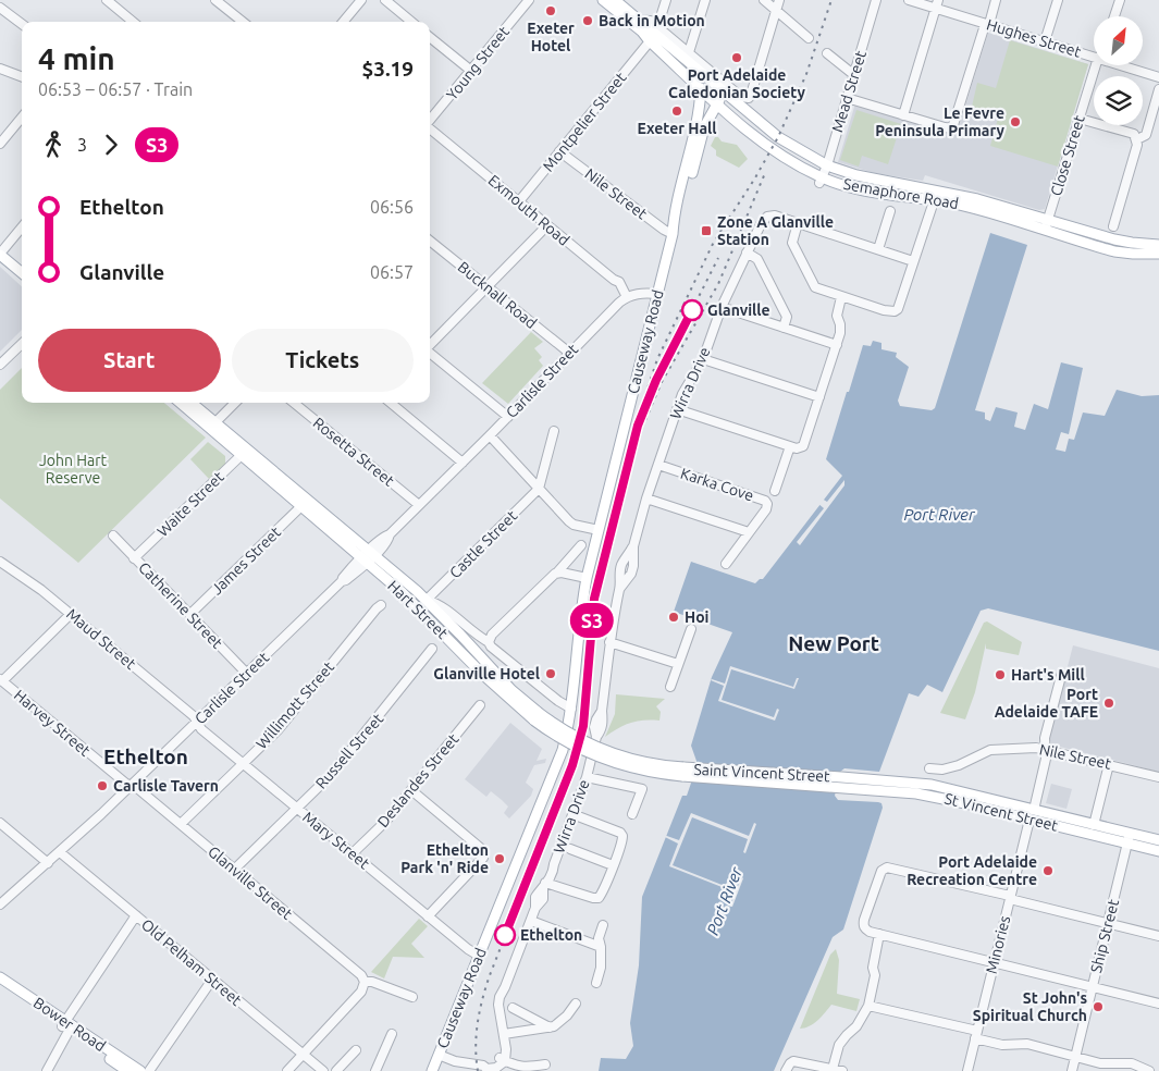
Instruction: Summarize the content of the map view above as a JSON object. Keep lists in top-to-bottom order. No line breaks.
{"streets":{"main road":["Semaphore Road","Causeway Road","Hart Street","Saint Vincent Street","St Vincent Street","Bower Road"],"street":["Hughes Street","Young Street","Mead Street","Montpelier Street","Close Street","Nile Street","Exmouth Road","Bucknall Road","Carlisle Street","Wirra Drive","Rosetta Street","Karka Cove","Waite Street","Castle Street","James Street","Catherine Street","Maud Street","Willimott Street","Harvey Street","Russell Street","Deslandes Street","Mary Street","Glanville Street","Ship Street","Minories","Old Pelham Street"]},"crossings":[["Mead Street","Semaphore Road"],["Montpelier Street","Nile Street"],["Montpelier Street","Semaphore Road"],["Montpelier Street","Exmouth Road"],["Close Street","Semaphore Road"],["Nile Street","Causeway Road"],["Nile Street","Minories"],["Semaphore Road","Causeway Road"],["Exmouth Road","Carlisle Street"],["Bucknall Road","Carlisle Street"],["Causeway Road","Hart Street"],["Causeway Road","Mary Street"],["Carlisle Street","Rosetta Street"],["Carlisle Street","Catherine Street"],["Carlisle Street","Hart Street"],["Carlisle Street","Maud Street"],["Carlisle Street","Harvey Street"],["Carlisle Street","Mary Street"],["Carlisle Street","Glanville Street"],["Carlisle Street","Old Pelham Street"],["Wirra Drive","Karka Cove"],["Waite Street","Catherine Street"],["Waite Street","Hart Street"],["Castle Street","Hart Street"],["James Street","Catherine Street"],["James Street","Hart Street"],["Hart Street","Saint Vincent Street"],["Maud Street","Mary Street"],["Willimott Street","Mary Street"],["Willimott Street","Glanville Street"],["Harvey Street","Glanville Street"],["Russell Street","Mary Street"],["Russell Street","Glanville Street"],["Saint Vincent Street","St Vincent Street"],["Deslandes Street","Mary Street"],["St Vincent Street","Ship Street"],["St Vincent Street","Minories"]],"districts":["New Port","Ethelton"],"water":["Port River"],"parks":["John Hart Reserve"],"places":{"other":["Exeter Hotel","Back in Motion","Port Adelaide Caledonian Society","Exeter Hall","Le Fevre Peninsula Primary","Glanville","Hoi","Glanville Hotel","Hart's Mill","Port Adelaide TAFE","Carlisle Tavern","Ethelton Park 'n' Ride","Port Adelaide Recreation Centre","Ethelton","St John's Spiritual Church"],"transit":["Zone A Glanville Station"]},"north":"top right","page":{"on_map":"S3","heading":["4 min","06:53 – 06:57 · Train","$3.19"],"legs":["3","S3"],"list":[{"name":"Ethelton","value":"06:56"},{"name":"Glanville","value":"06:57"}],"buttons":["Start","Tickets"]}}
